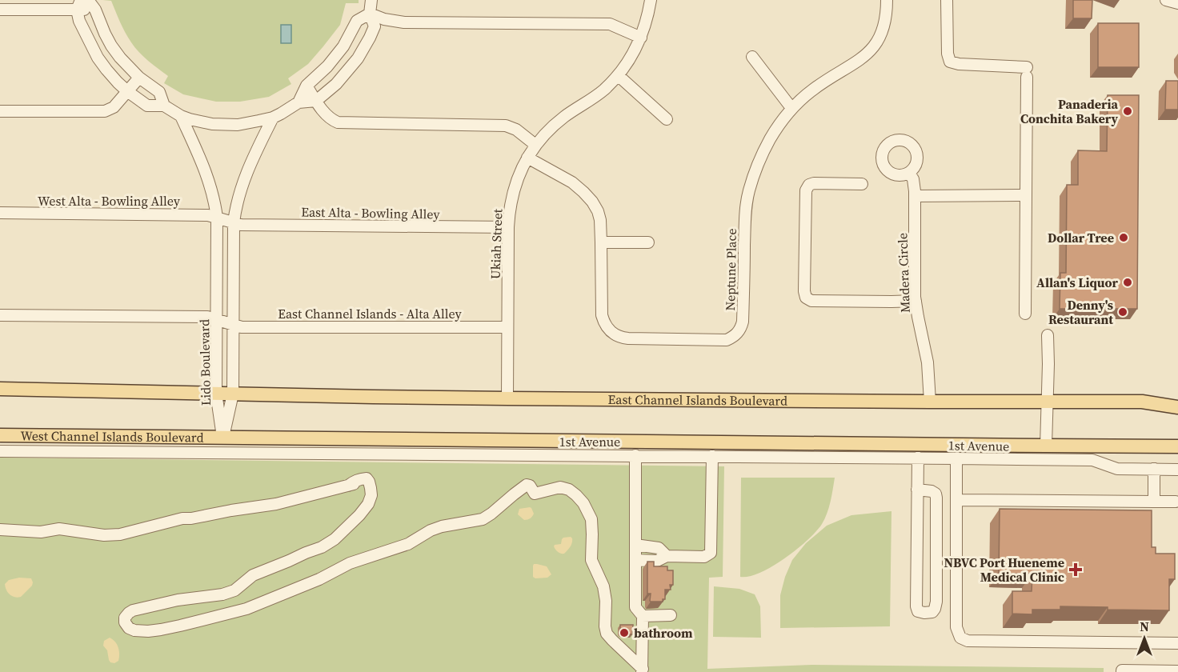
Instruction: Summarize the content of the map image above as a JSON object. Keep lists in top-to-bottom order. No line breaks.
{"streets":{"main road":["East Channel Islands Boulevard","West Channel Islands Boulevard"],"street":["West Alta - Bowling Alley","East Alta - Bowling Alley","Ukiah Street","Neptune Place","Madera Circle","East Channel Islands - Alta Alley","Lido Boulevard","1st Avenue"]},"crossings":[["West Alta - Bowling Alley","East Alta - Bowling Alley"],["West Alta - Bowling Alley","Lido Boulevard"],["East Alta - Bowling Alley","Ukiah Street"],["East Alta - Bowling Alley","Lido Boulevard"],["Ukiah Street","Neptune Place"],["Ukiah Street","East Channel Islands - Alta Alley"],["Ukiah Street","East Channel Islands Boulevard"],["Madera Circle","East Channel Islands Boulevard"],["East Channel Islands - Alta Alley","Lido Boulevard"],["Lido Boulevard","East Channel Islands Boulevard"],["Lido Boulevard","West Channel Islands Boulevard"]],"places":{"other":["Panaderia Conchita Bakery","Dollar Tree","Allan's Liquor","Denny's Restaurant","bathroom"],"health":["NBVC Port Hueneme Medical Clinic"]},"north":"top"}
